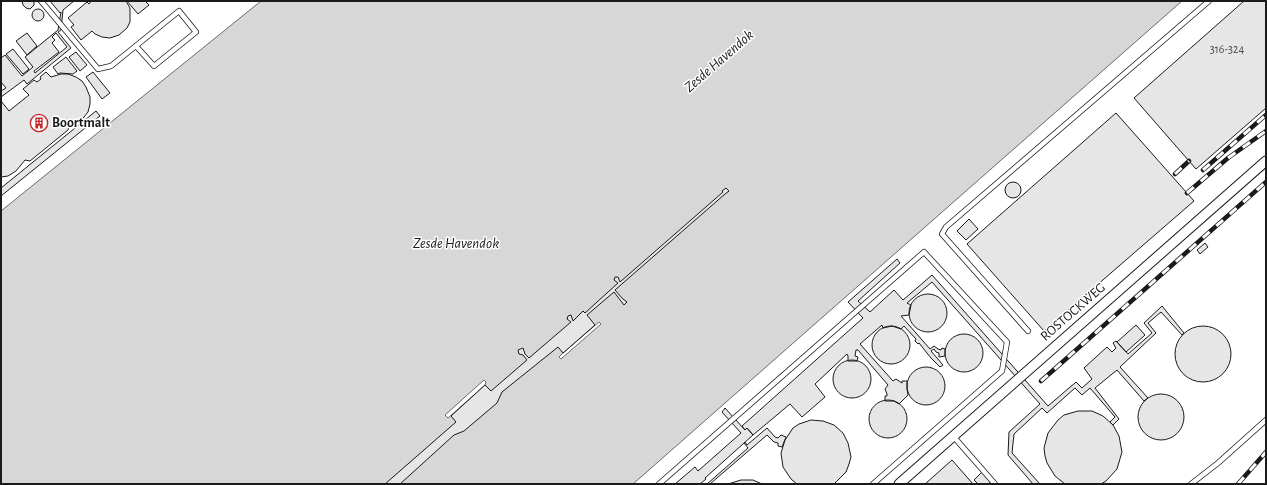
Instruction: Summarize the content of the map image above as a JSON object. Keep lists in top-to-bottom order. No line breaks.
{"streets":{"street":["ROSTOCKWEG"]},"water":["Zesde Havendok"],"places":{"building":["Boortmalt"]},"house_numbers":["316-324"]}
